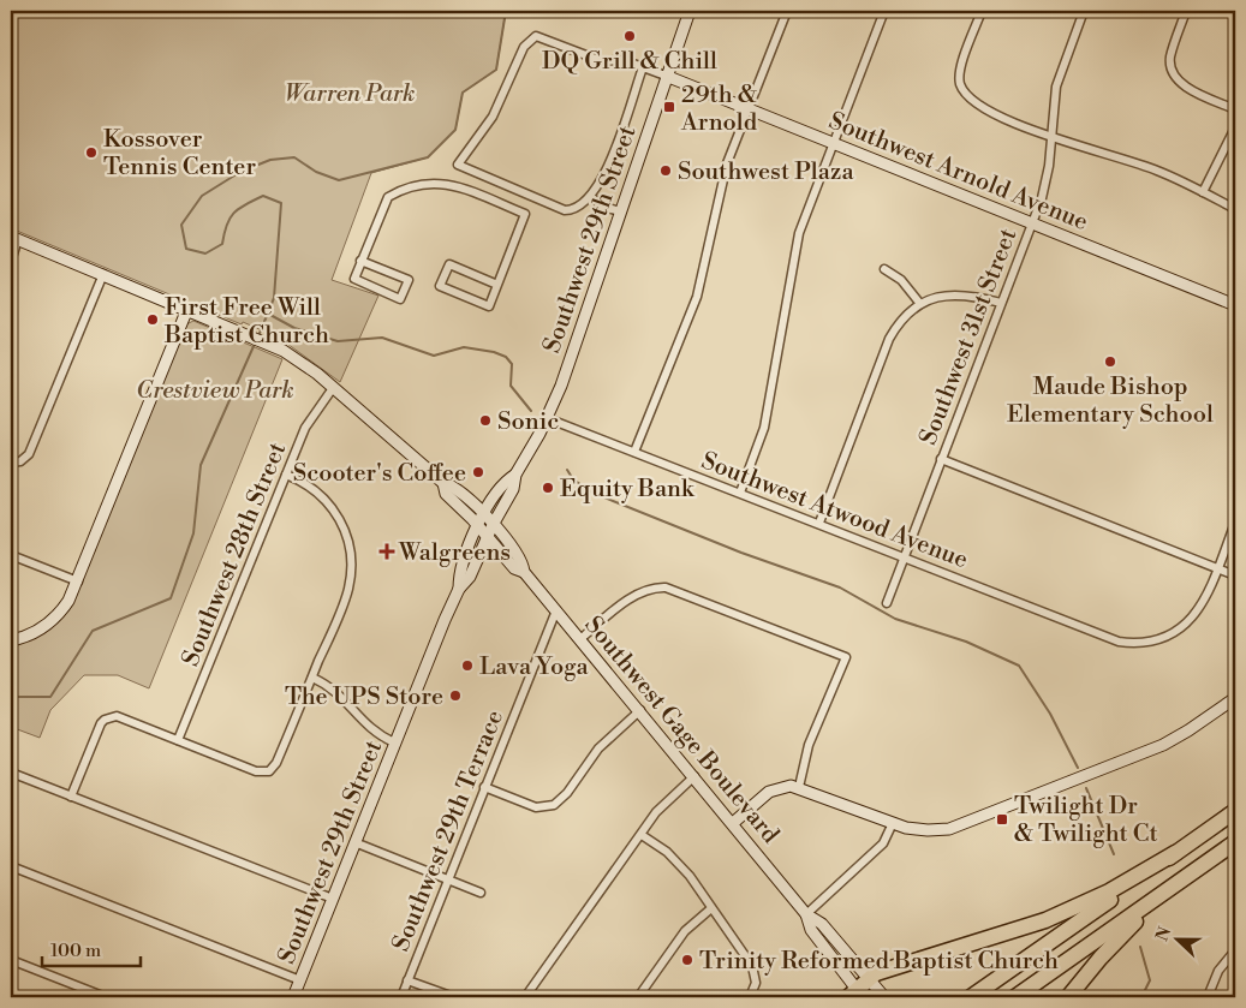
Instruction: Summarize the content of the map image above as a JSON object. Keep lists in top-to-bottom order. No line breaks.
{"streets":{"main road":["Southwest Arnold Avenue","Southwest 29th Street","Southwest Gage Boulevard"],"street":["Southwest 31st Street","Southwest Atwood Avenue","Southwest 28th Street","Southwest 29th Terrace"]},"crossings":[["Southwest Arnold Avenue","Southwest 29th Street"],["Southwest Arnold Avenue","Southwest 31st Street"],["Southwest 29th Street","Southwest Atwood Avenue"],["Southwest 29th Street","Southwest Gage Boulevard"],["Southwest 31st Street","Southwest Atwood Avenue"],["Southwest 28th Street","Southwest Gage Boulevard"],["Southwest Gage Boulevard","Southwest 29th Terrace"]],"parks":["Warren Park","Crestview Park"],"places":{"other":["DQ Grill & Chill","Kossover Tennis Center","Southwest Plaza","First Free Will Baptist Church","Maude Bishop Elementary School","Sonic","Scooter's Coffee","Equity Bank","Lava Yoga","The UPS Store","Trinity Reformed Baptist Church"],"transit":["29th & Arnold","Twilight Dr & Twilight Ct"],"health":["Walgreens"]},"scale_bar":"100 m","north":"left"}
